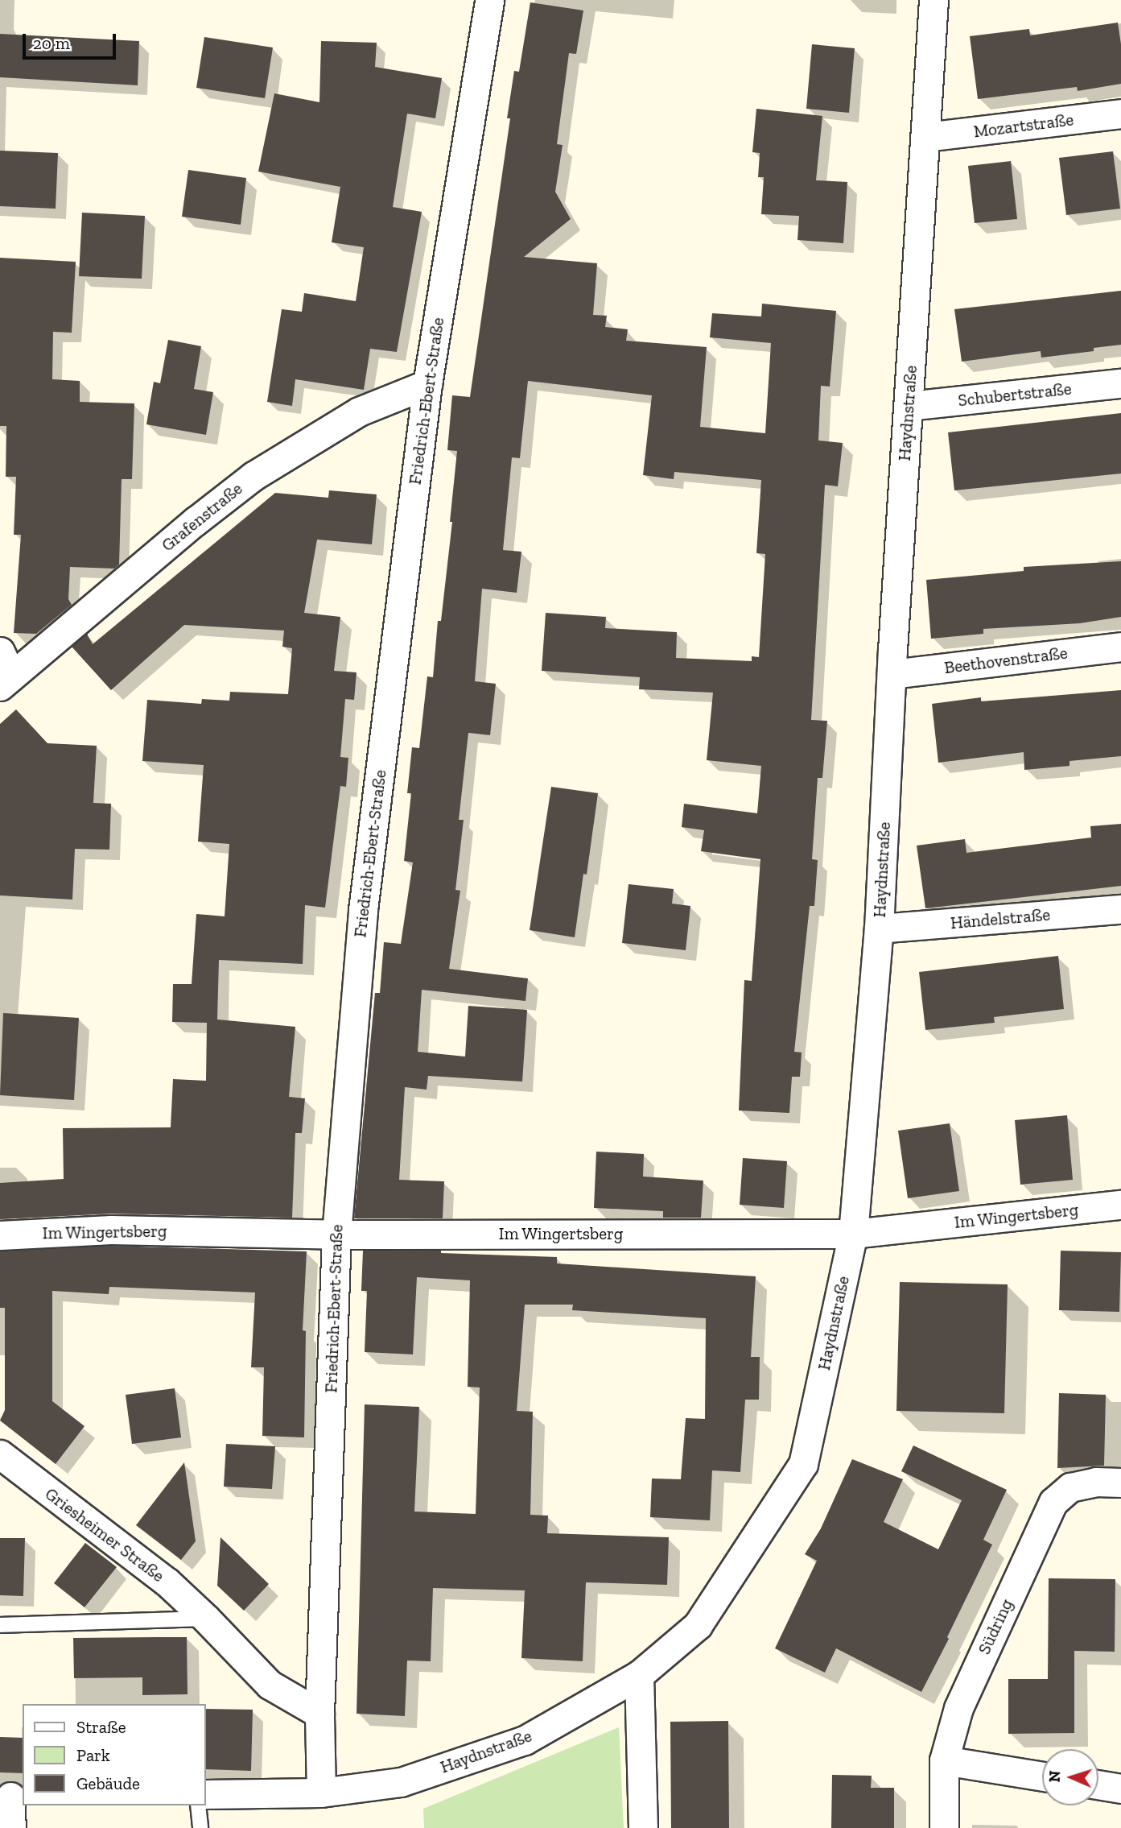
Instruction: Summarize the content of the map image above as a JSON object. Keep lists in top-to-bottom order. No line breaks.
{"streets":{"street":["Mozartstraße","Schubertstraße","Friedrich-Ebert-Straße","Haydnstraße","Grafenstraße","Beethovenstraße","Händelstraße","Im Wingertsberg","Griesheimer Straße","Südring"]},"crossings":[["Mozartstraße","Haydnstraße"],["Schubertstraße","Haydnstraße"],["Friedrich-Ebert-Straße","Grafenstraße"],["Friedrich-Ebert-Straße","Im Wingertsberg"],["Friedrich-Ebert-Straße","Griesheimer Straße"],["Haydnstraße","Beethovenstraße"],["Haydnstraße","Händelstraße"],["Haydnstraße","Im Wingertsberg"]],"legend":["Straße","Park","Gebäude"],"scale_bar":"20 m","north":"left"}
